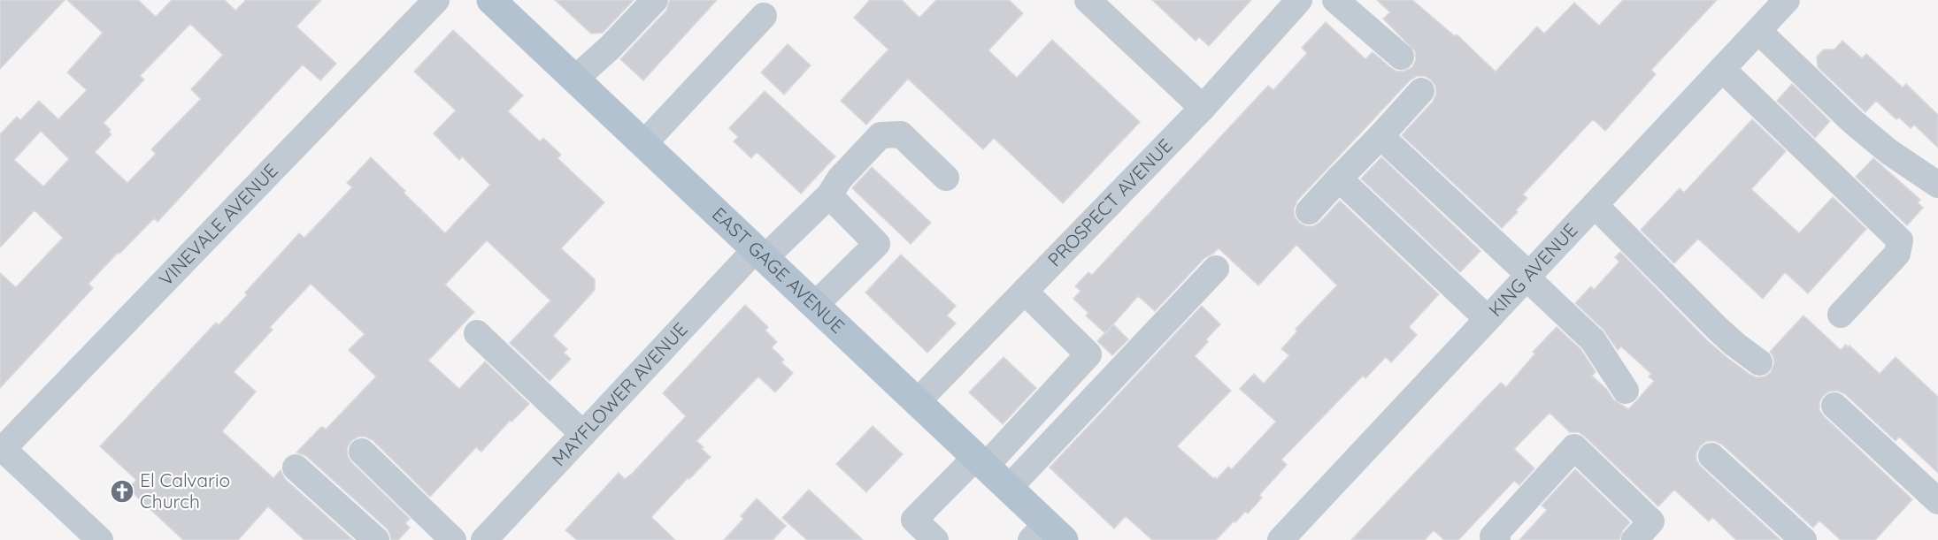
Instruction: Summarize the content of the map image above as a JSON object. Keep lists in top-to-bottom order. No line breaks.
{"streets":{"main road":["EAST GAGE AVENUE"],"street":["PROSPECT AVENUE","VINEVALE AVENUE","KING AVENUE","MAYFLOWER AVENUE"]},"crossings":[["PROSPECT AVENUE","EAST GAGE AVENUE"],["EAST GAGE AVENUE","MAYFLOWER AVENUE"]],"places":{"church":["El Calvario Church"]}}
